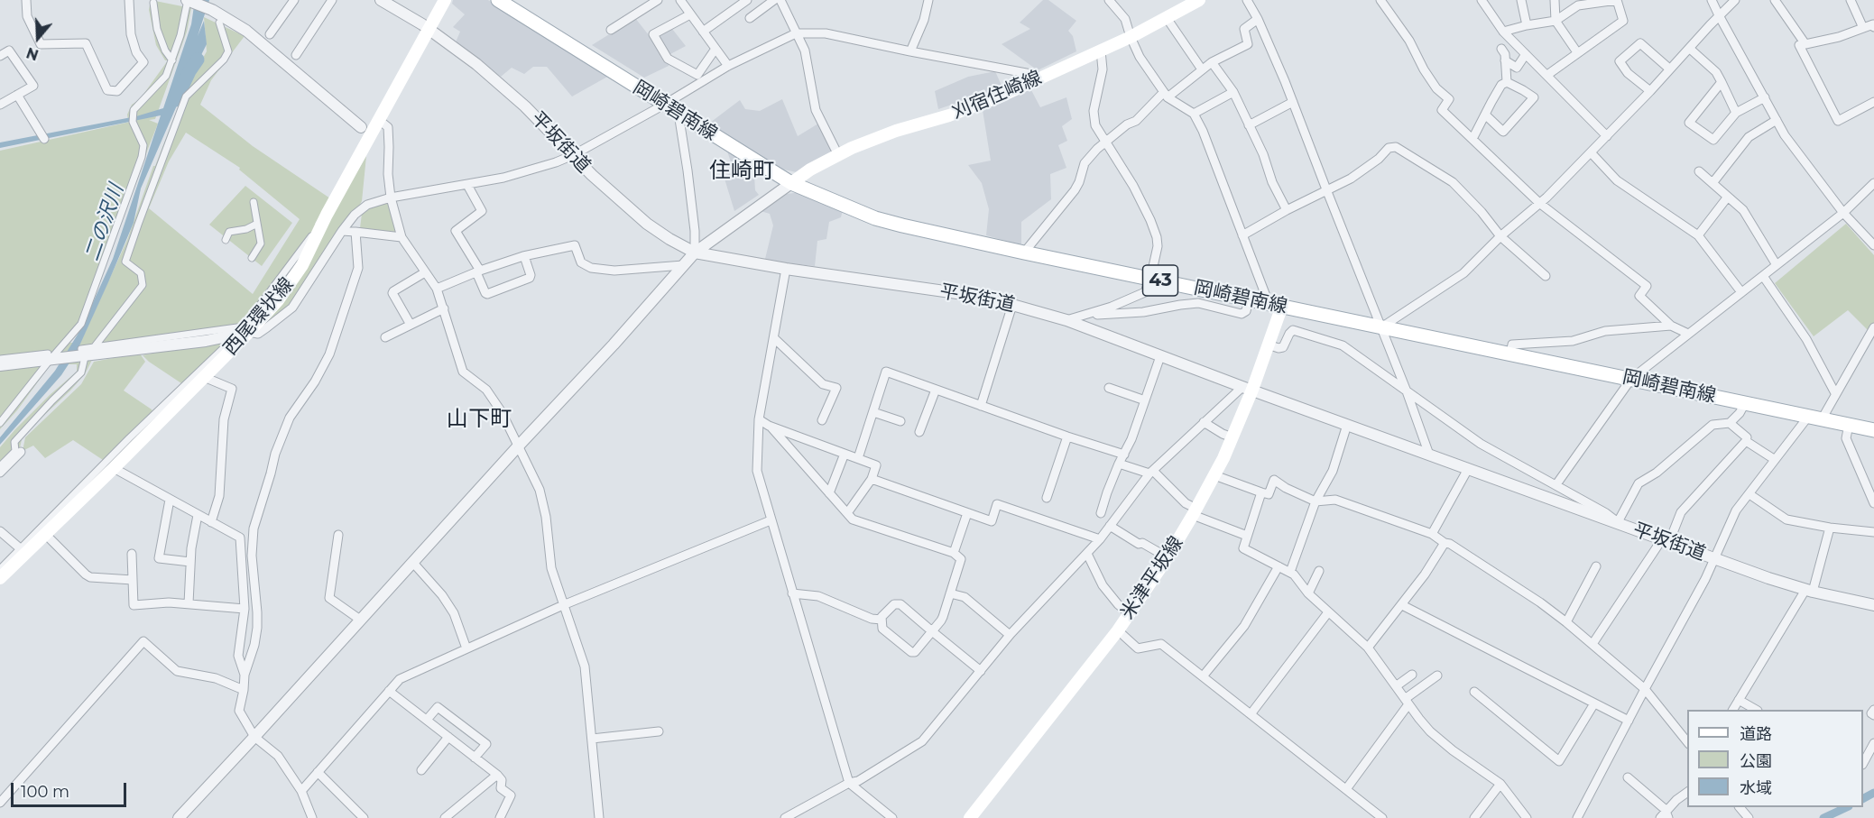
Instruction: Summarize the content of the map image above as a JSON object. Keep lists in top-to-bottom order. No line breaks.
{"streets":{"main road":["刈宿住崎線","岡崎碧南線","43","西尾環状線","米津平坂線"],"street":["平坂街道"]},"crossings":[["刈宿住崎線","岡崎碧南線"],["岡崎碧南線","米津平坂線"],["平坂街道","西尾環状線"],["平坂街道","米津平坂線"]],"districts":["住崎町","山下町"],"water":["二の沢川"],"legend":["道路","公園","水域"],"scale_bar":"100 m","north":"bottom"}
